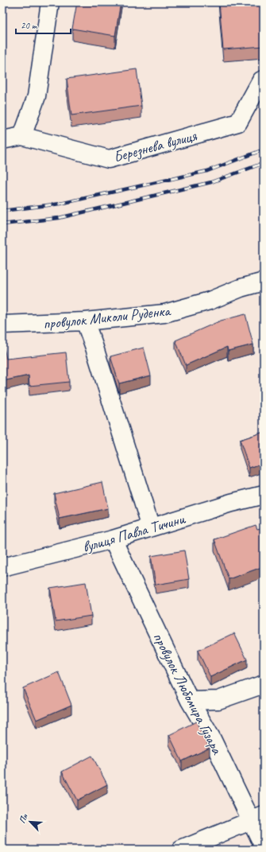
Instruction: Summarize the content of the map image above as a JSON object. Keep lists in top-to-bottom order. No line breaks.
{"streets":{"street":["Березнева вулиця","провулок Миколи Руденка","вулиця Павла Тичини","провулок Любомира Гузара"]},"crossings":[["вулиця Павла Тичини","провулок Любомира Гузара"]],"scale_bar":"20 m","north":"top left"}
